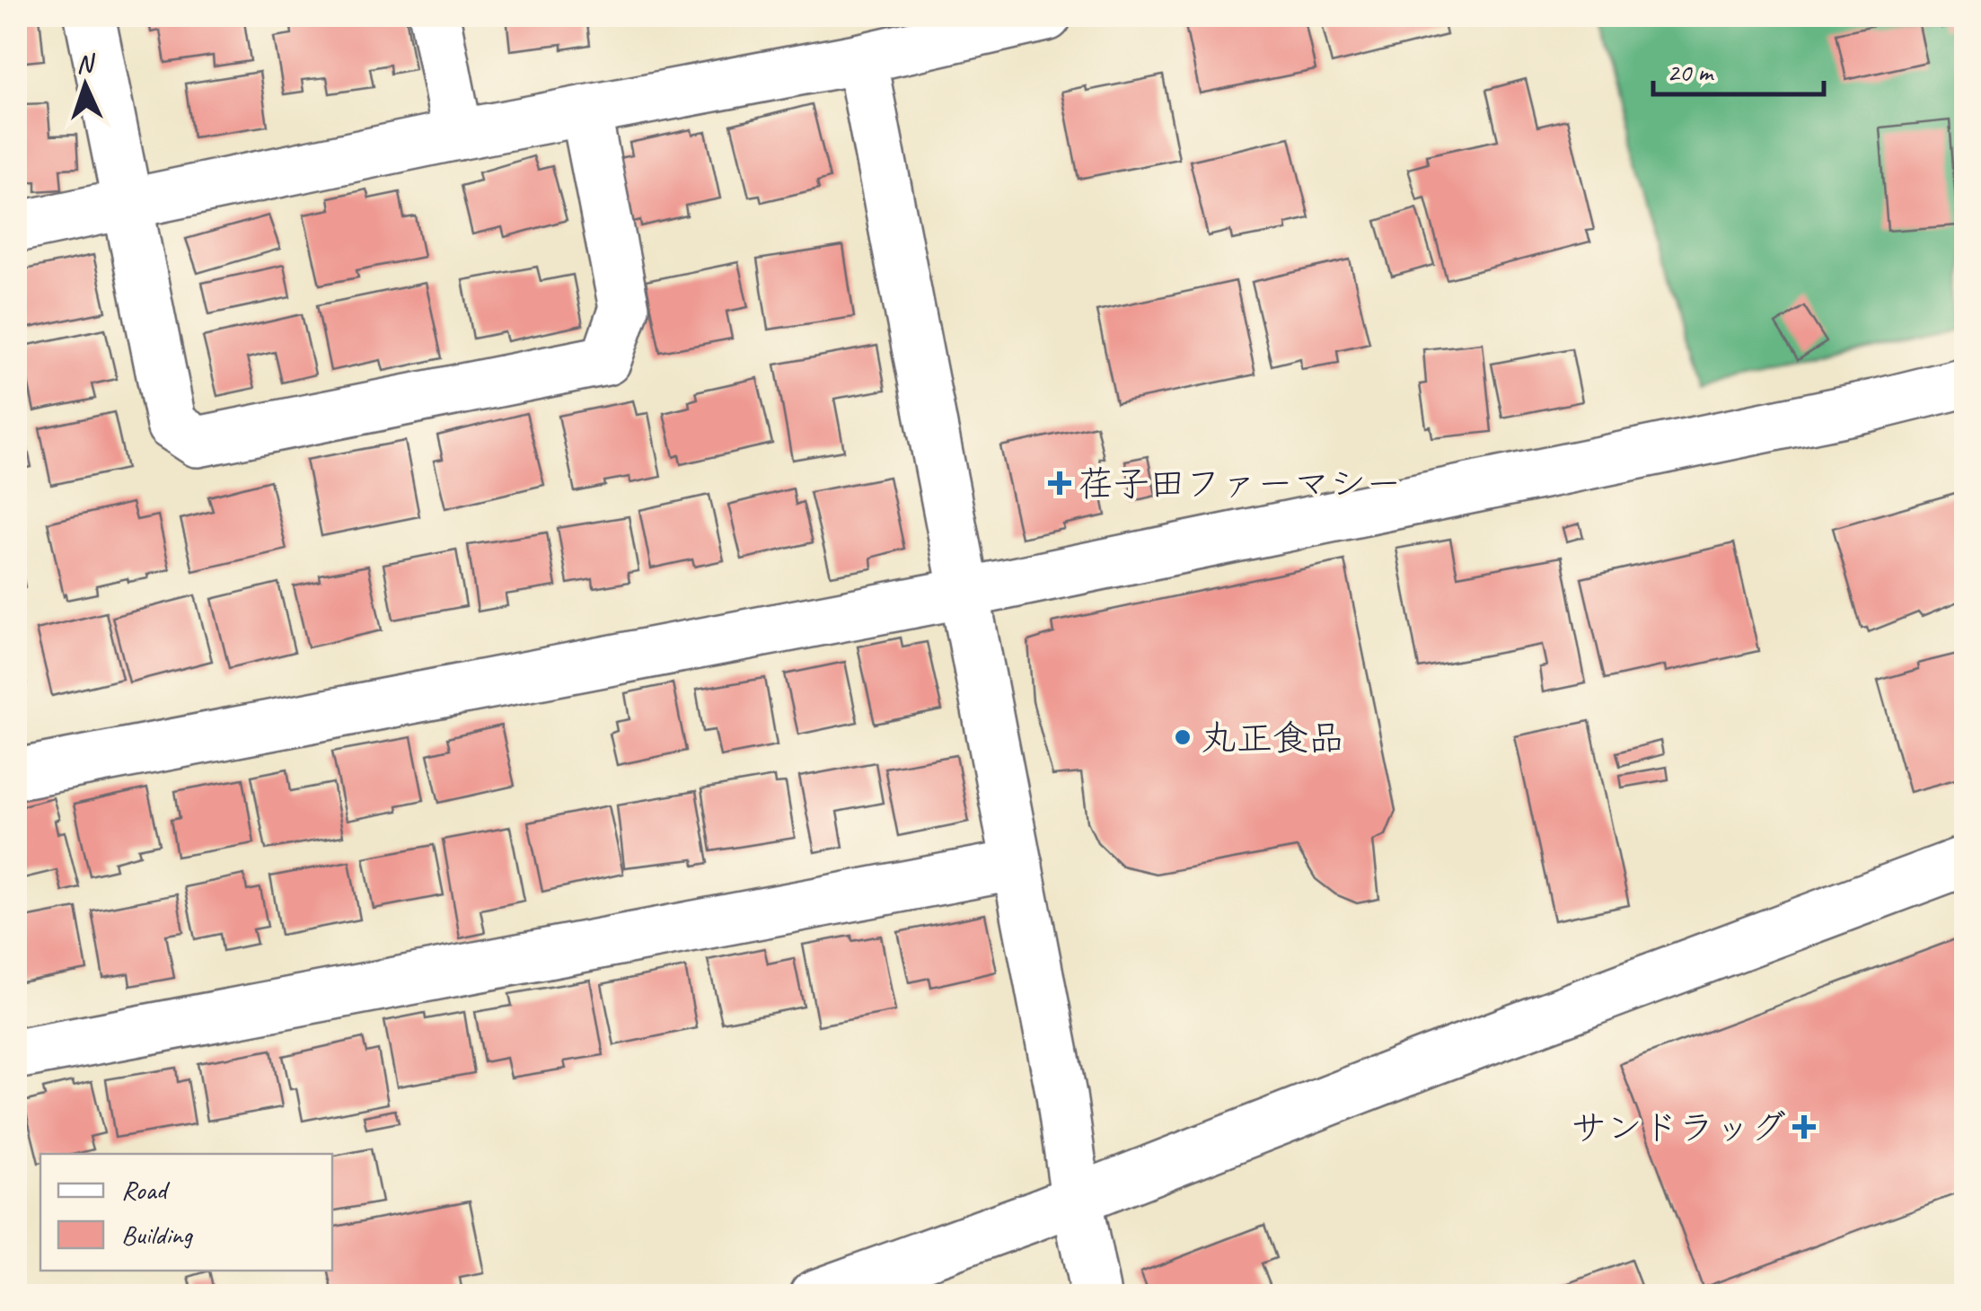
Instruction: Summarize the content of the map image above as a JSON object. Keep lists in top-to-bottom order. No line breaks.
{"places":{"health":["荏子田ファーマシー","サンドラッグ"],"other":["丸正食品"]},"legend":["Road","Building"],"scale_bar":"20 m","north":"top"}
